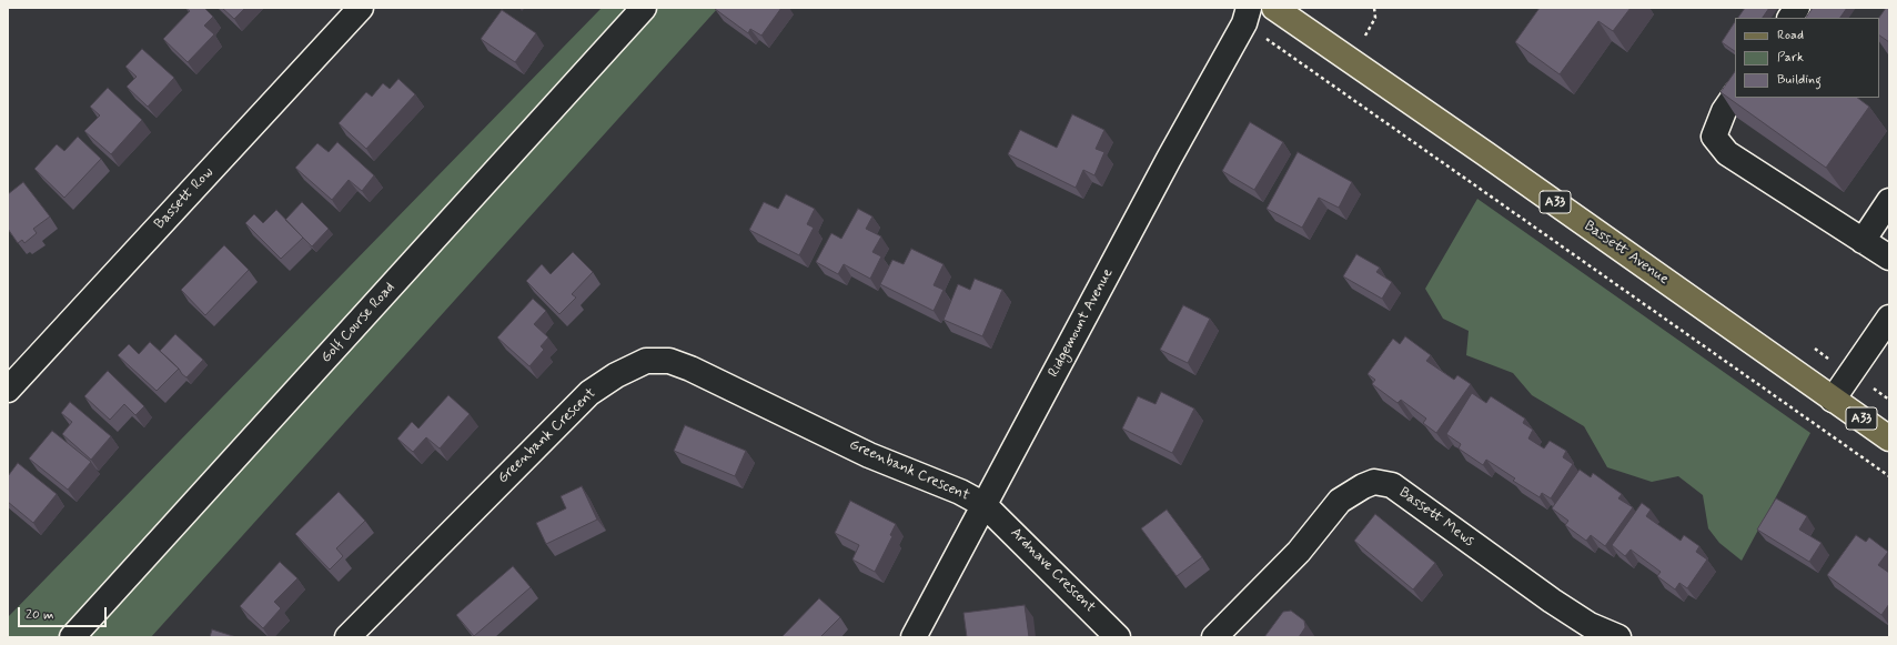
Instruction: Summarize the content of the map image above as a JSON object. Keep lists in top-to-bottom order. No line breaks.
{"streets":{"main road":["A33","Bassett Avenue"],"street":["Bassett Row","Golf Course Road","Ridgemount Avenue","Greenbank Crescent","Bassett Mews","Ardnave Crescent"]},"crossings":[["Ridgemount Avenue","Greenbank Crescent"],["Ridgemount Avenue","Ardnave Crescent"],["Greenbank Crescent","Ardnave Crescent"]],"legend":["Road","Park","Building"],"scale_bar":"20 m"}
